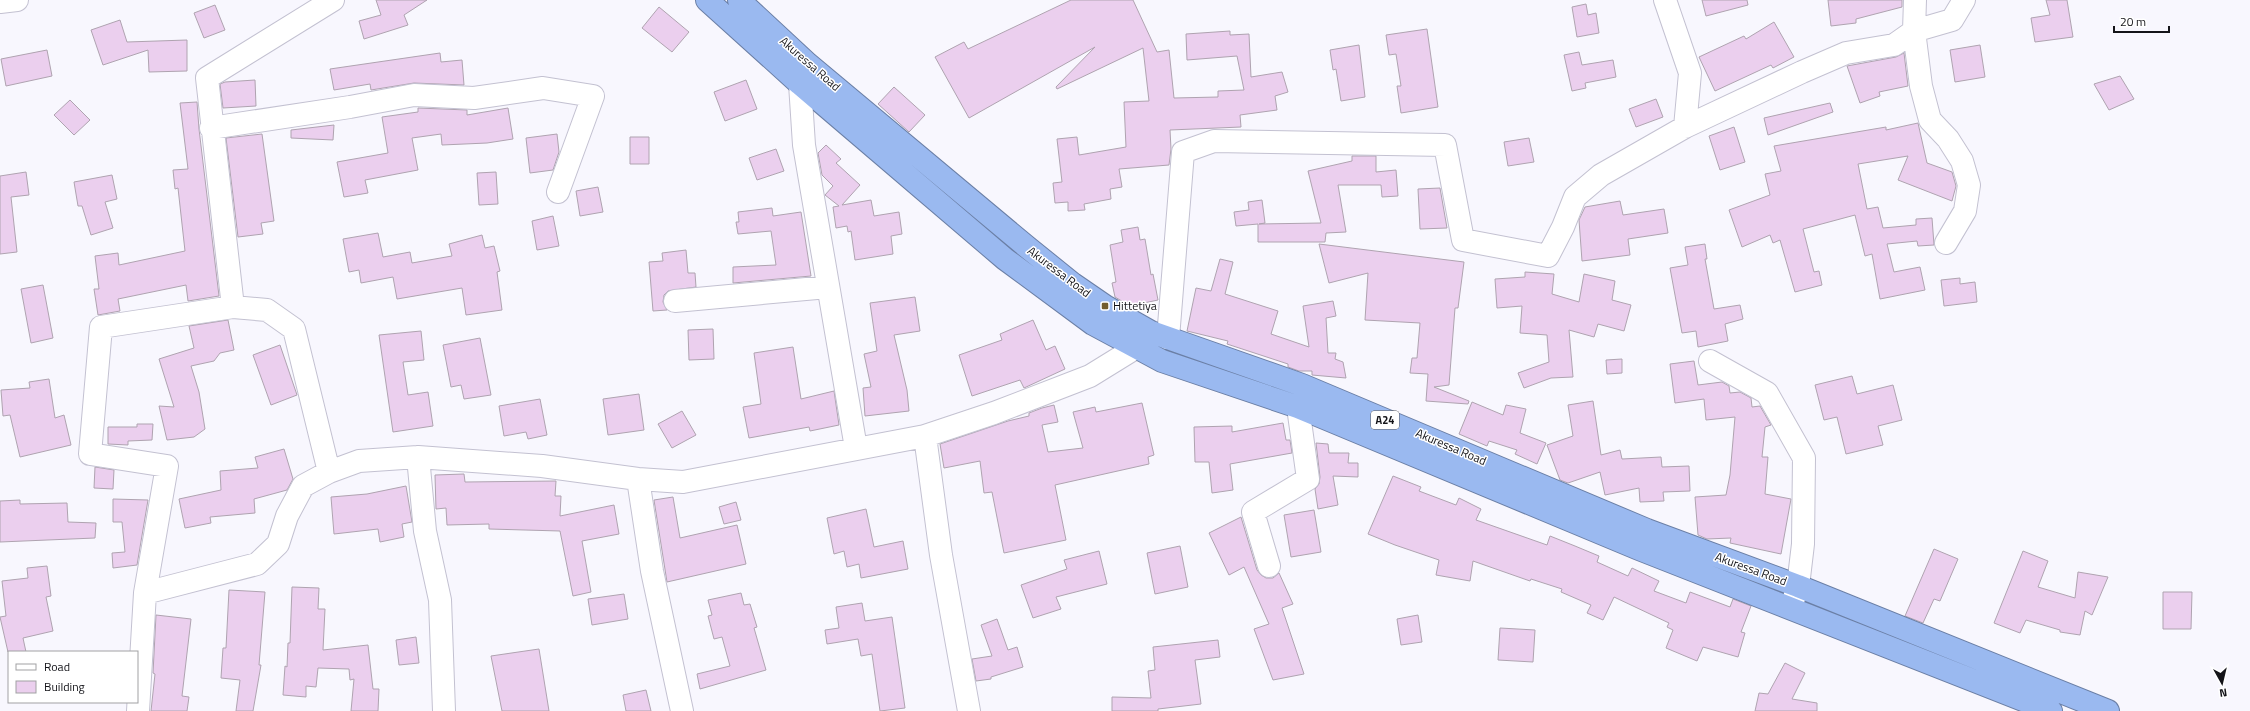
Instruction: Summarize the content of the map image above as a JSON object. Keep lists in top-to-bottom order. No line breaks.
{"streets":{"highway":["Akuressa Road","A24"]},"places":{"transit":["Hittetiya"]},"legend":["Road","Building"],"scale_bar":"20 m","north":"bottom"}
